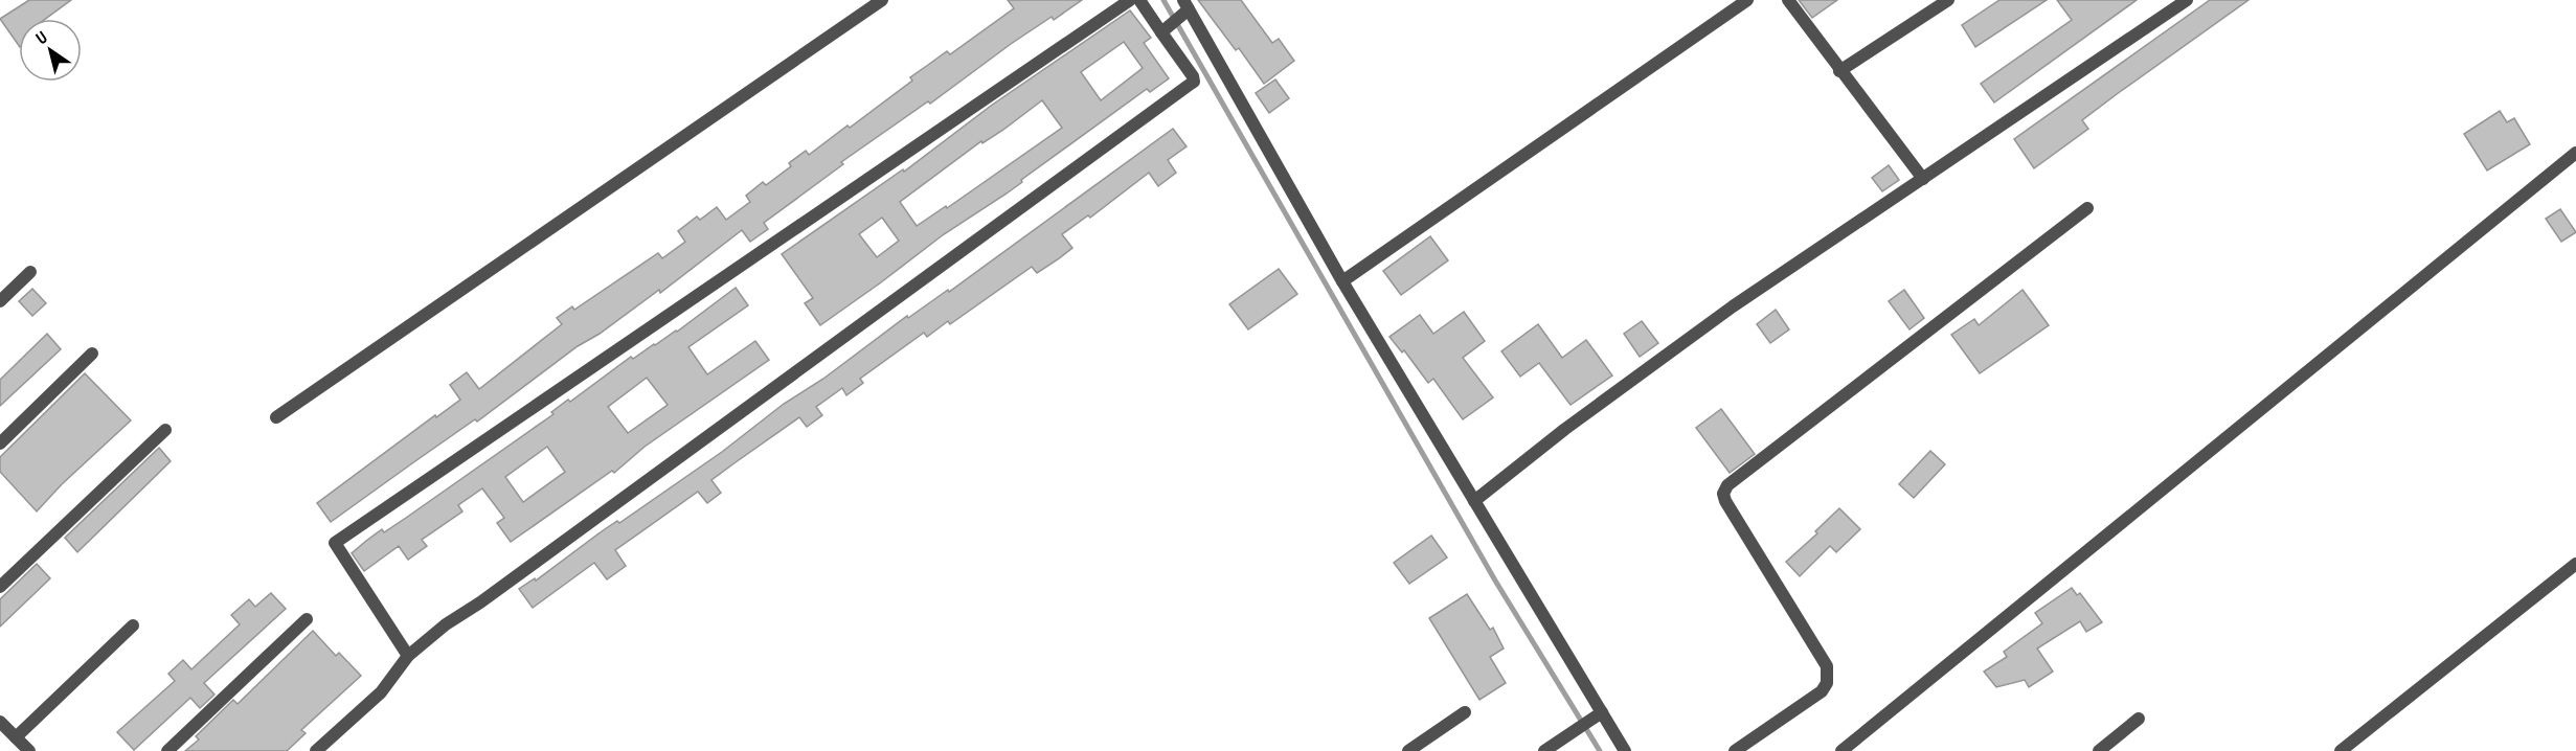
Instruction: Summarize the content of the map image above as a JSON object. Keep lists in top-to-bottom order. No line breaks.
{"north":"top left"}
